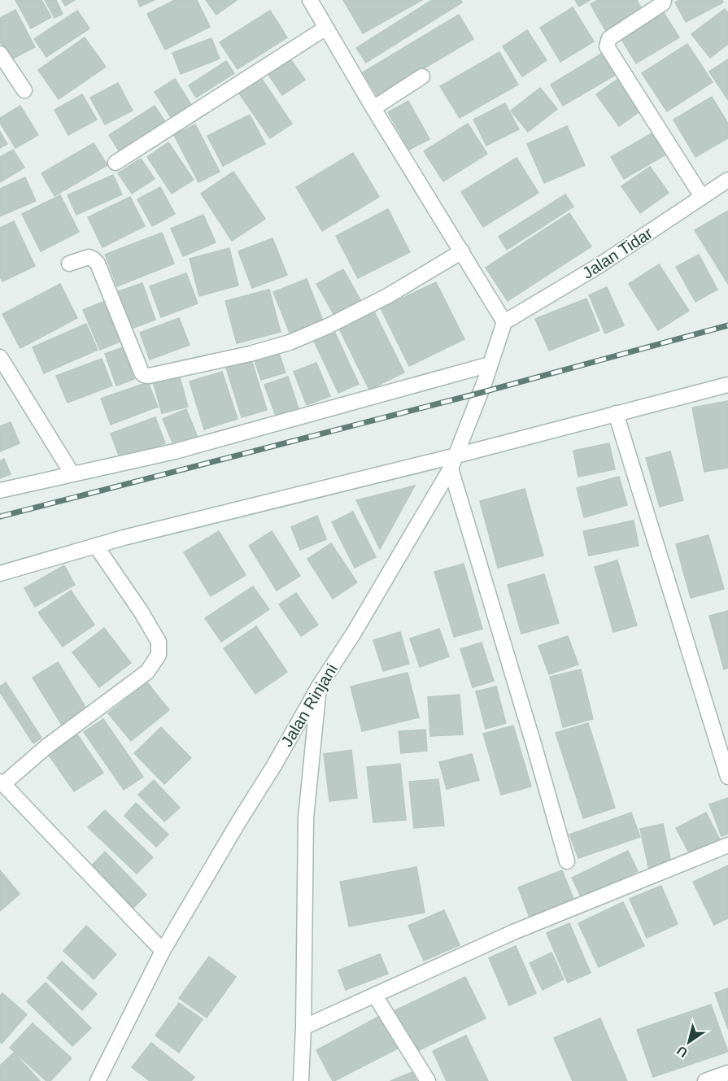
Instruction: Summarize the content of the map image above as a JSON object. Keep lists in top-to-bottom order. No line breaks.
{"streets":{"street":["Jalan Tidar","Jalan Rinjani"]},"crossings":[["Jalan Tidar","Jalan Rinjani"]],"north":"bottom left"}
